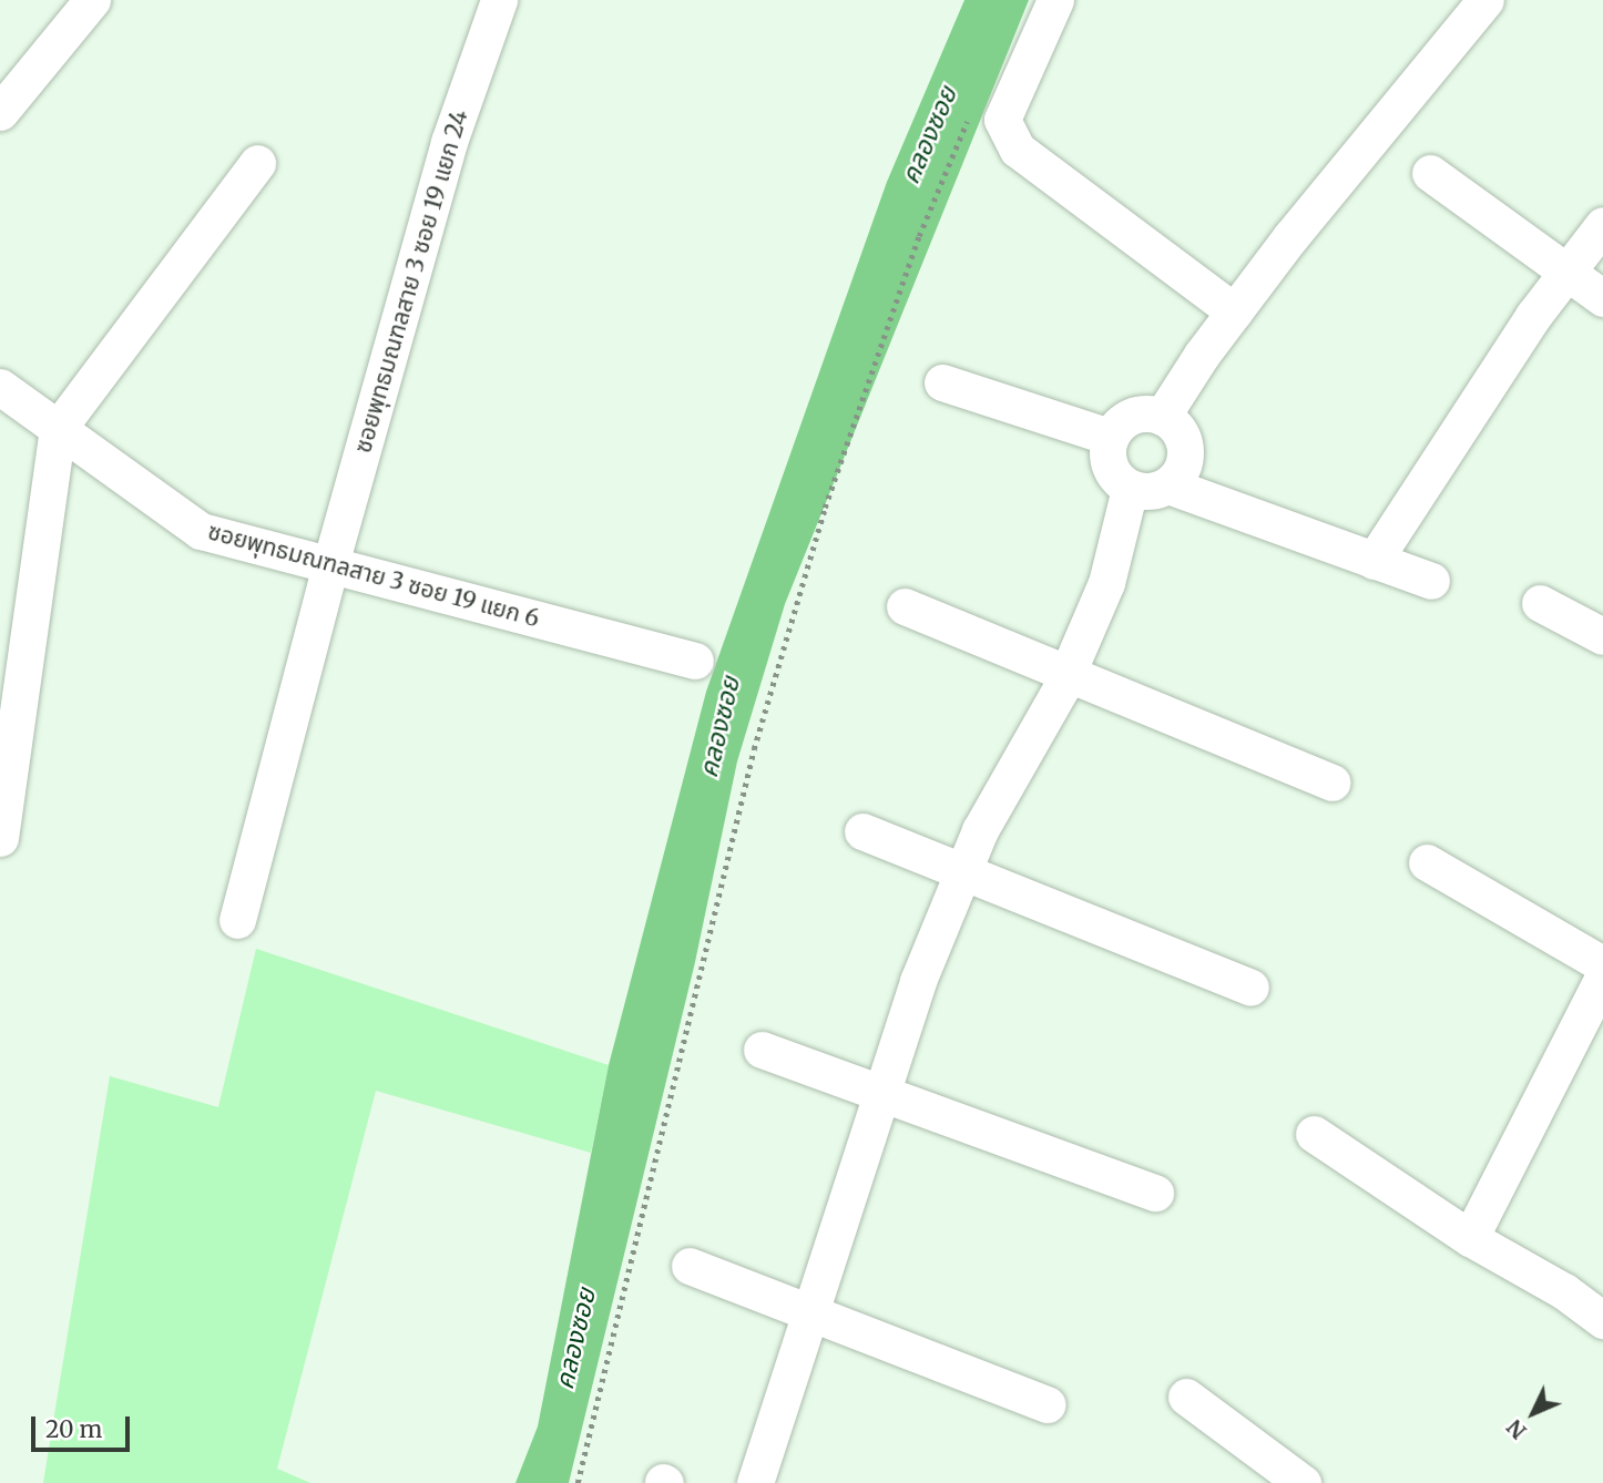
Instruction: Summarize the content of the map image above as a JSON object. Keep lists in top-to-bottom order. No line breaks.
{"streets":{"street":["ซอยพุทธมณฑลสาย 3 ซอย 19 แยก 24","ซอยพุทธมณฑลสาย 3 ซอย 19 แยก 6"]},"crossings":[["ซอยพุทธมณฑลสาย 3 ซอย 19 แยก 24","ซอยพุทธมณฑลสาย 3 ซอย 19 แยก 6"]],"water":["คลองซอย"],"scale_bar":"20 m","north":"bottom left"}
